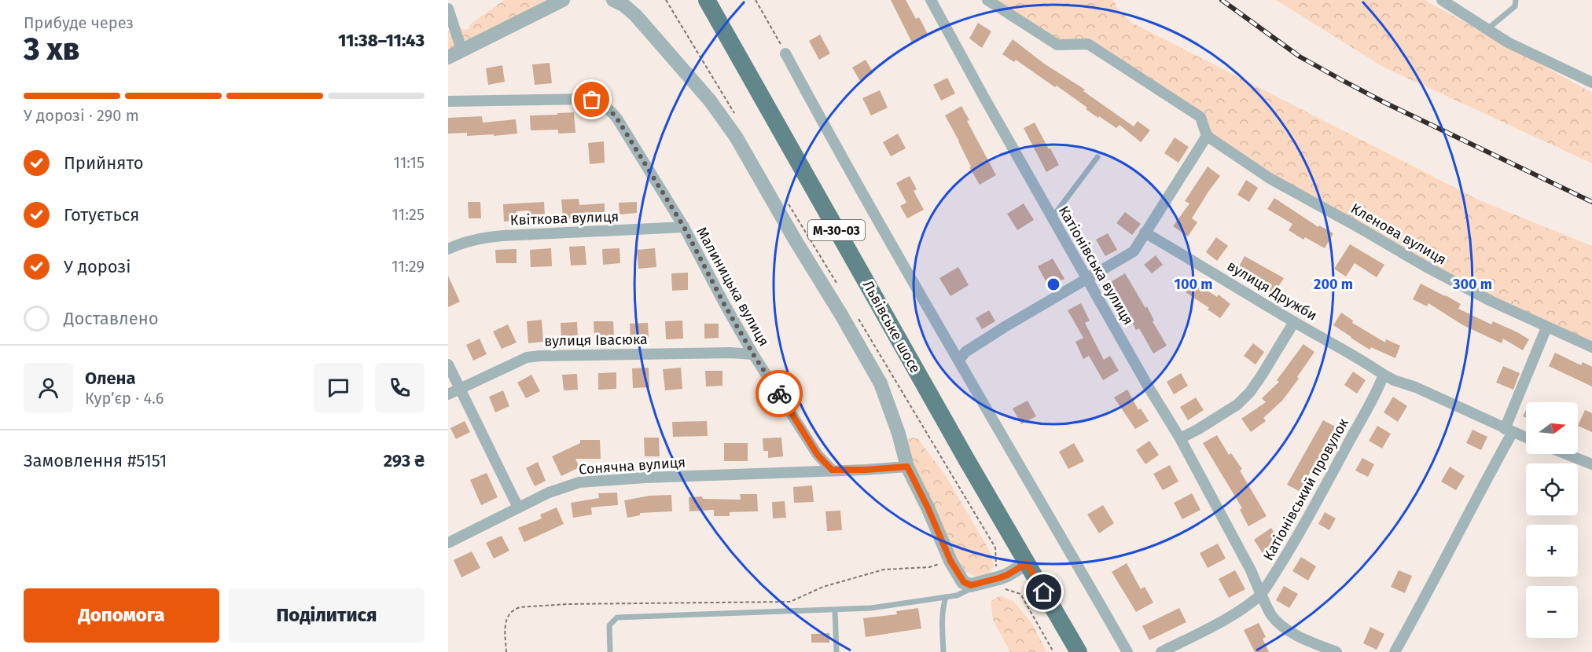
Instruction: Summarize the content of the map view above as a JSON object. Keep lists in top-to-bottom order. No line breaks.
{"streets":{"main road":["М-30-03","Львівське шосе"],"street":["Квіткова вулиця","Кленова вулиця","Катіонівська вулиця","Малиницька вулиця","вулиця Дружби","вулиця Івасюка","Сонячна вулиця","Катіонівський провулок"]},"crossings":[["Квіткова вулиця","Малиницька вулиця"],["Катіонівська вулиця","Катіонівський провулок"],["Малиницька вулиця","вулиця Івасюка"],["Малиницька вулиця","Сонячна вулиця"],["вулиця Дружби","Катіонівський провулок"]],"north":"right","page":{"heading":["3 хв","Прибуде через","11:38–11:43"],"panel":["Олена","Кур’єр · 4.6","Замовлення #5151","293 ₴"],"bar":"У дорозі · 290 m","list":[["Прийнято","11:15"],["Готується","11:25"],["У дорозі","11:29"],"Доставлено"],"map_buttons":["+","−"],"buttons":["Допомога","Поділитися"]},"rings":["100 m","200 m","300 m"]}
